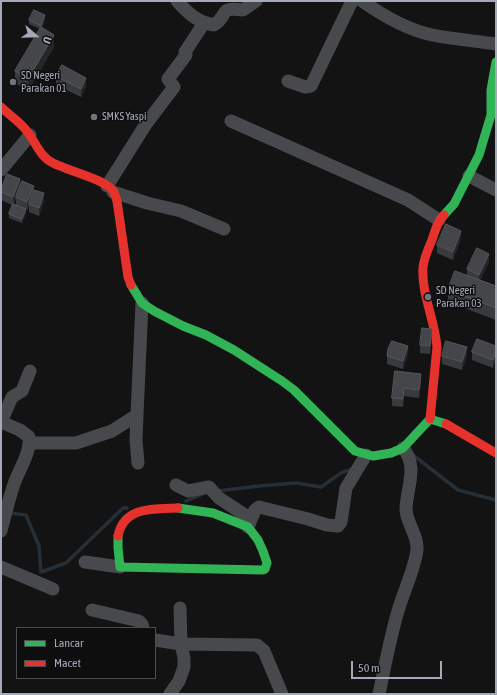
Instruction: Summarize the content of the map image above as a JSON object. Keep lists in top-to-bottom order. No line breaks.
{"places":["SD Negeri Parakan 01","SMKS Yaspi","SD Negeri Parakan 03"],"legend":["Lancar","Macet"],"scale_bar":"50 m","north":"right"}
